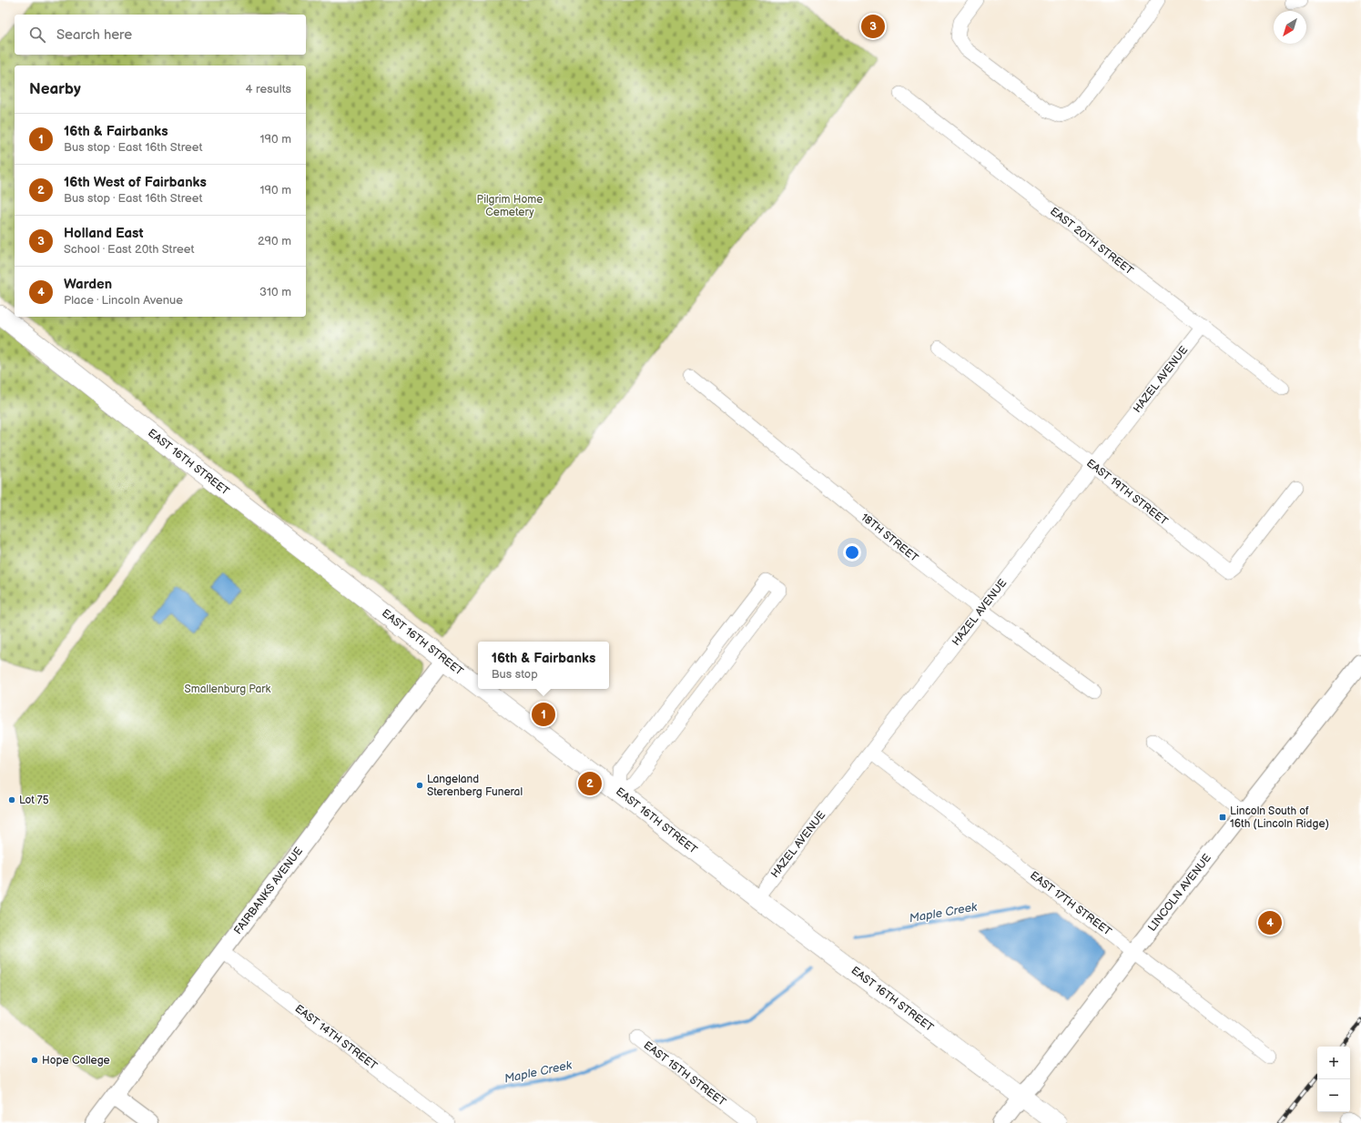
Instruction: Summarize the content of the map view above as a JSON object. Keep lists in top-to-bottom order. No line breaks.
{"streets":{"main road":["EAST 16TH STREET"],"street":["EAST 20TH STREET","HAZEL AVENUE","EAST 19TH STREET","18TH STREET","FAIRBANKS AVENUE","LINCOLN AVENUE","EAST 17TH STREET","EAST 14TH STREET","EAST 15TH STREET"]},"crossings":[["EAST 20TH STREET","HAZEL AVENUE"],["HAZEL AVENUE","EAST 16TH STREET"],["HAZEL AVENUE","EAST 19TH STREET"],["HAZEL AVENUE","18TH STREET"],["HAZEL AVENUE","EAST 17TH STREET"],["EAST 16TH STREET","FAIRBANKS AVENUE"],["EAST 16TH STREET","LINCOLN AVENUE"],["FAIRBANKS AVENUE","EAST 14TH STREET"],["LINCOLN AVENUE","EAST 17TH STREET"]],"water":["Maple Creek"],"parks":["Pilgrim Home Cemetery","Smallenburg Park"],"places":{"other":["Langeland Sterenberg Funeral","Lot 75","Hope College"],"transit":["Lincoln South of 16th (Lincoln Ridge)"]},"north":"bottom left","page":{"pins":["3","1","2","4"],"search":"Search here","heading":["Nearby","4 results"],"list":[{"mark":"1","name":"16th & Fairbanks","note":"Bus stop · East 16th Street","value":"190 m"},{"mark":"2","name":"16th West of Fairbanks","note":"Bus stop · East 16th Street","value":"190 m"},{"mark":"3","name":"Holland East","note":"School · East 20th Street","value":"290 m"},{"mark":"4","name":"Warden","note":"Place · Lincoln Avenue","value":"310 m"}],"popup":["16th & Fairbanks","Bus stop"],"map_buttons":["+","−"]}}
